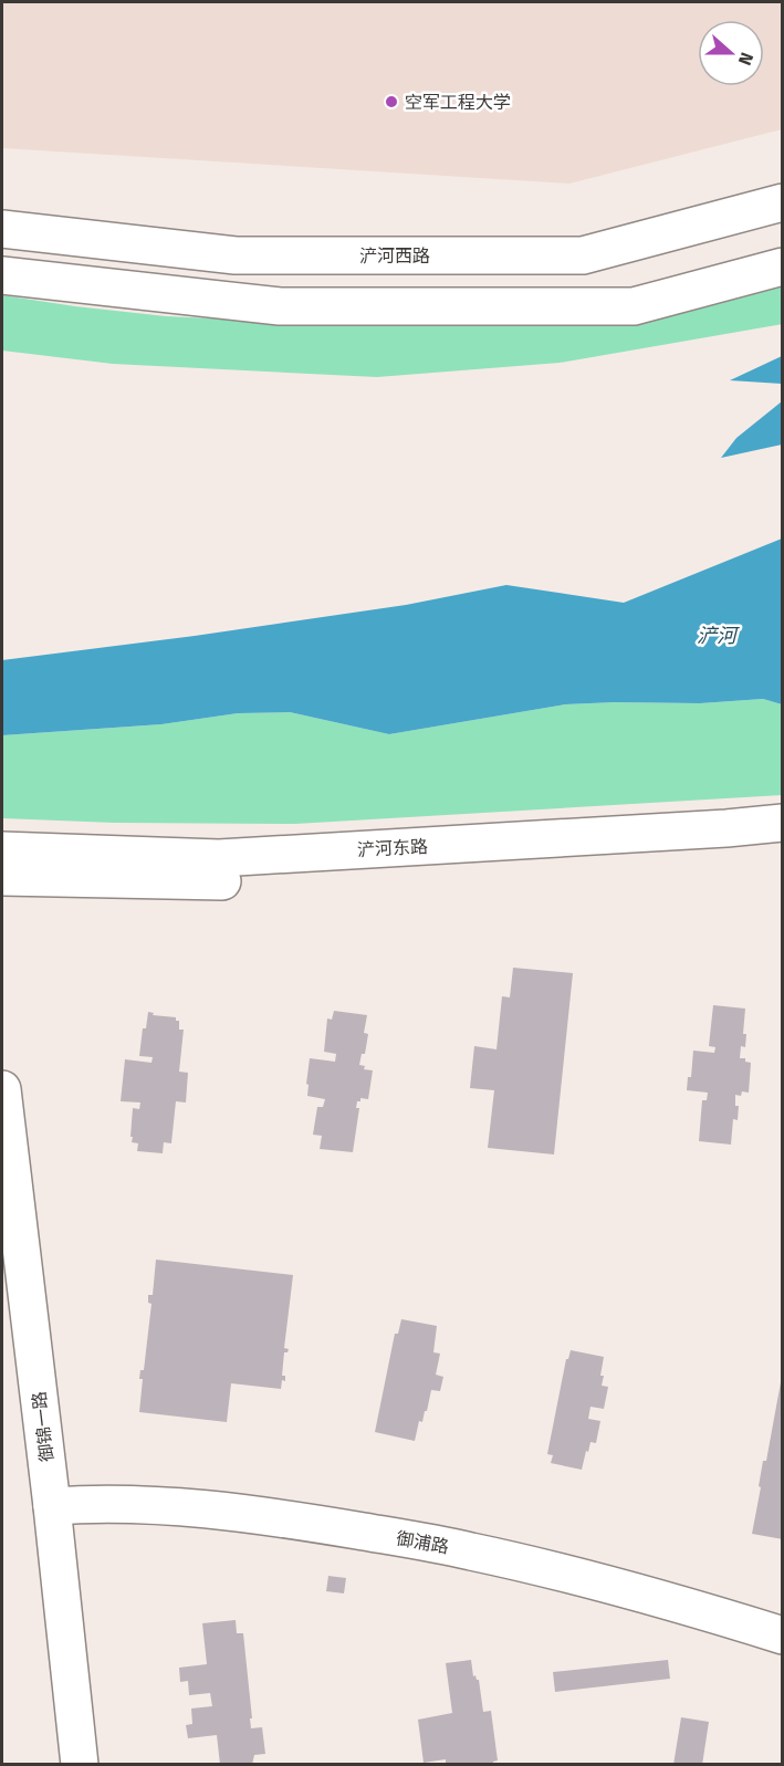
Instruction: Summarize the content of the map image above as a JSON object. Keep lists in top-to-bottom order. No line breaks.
{"streets":{"main road":["浐河西路","浐河东路","御锦一路","御浦路"]},"crossings":[["御锦一路","御浦路"]],"water":["浐河"],"places":["空军工程大学"],"north":"right"}
